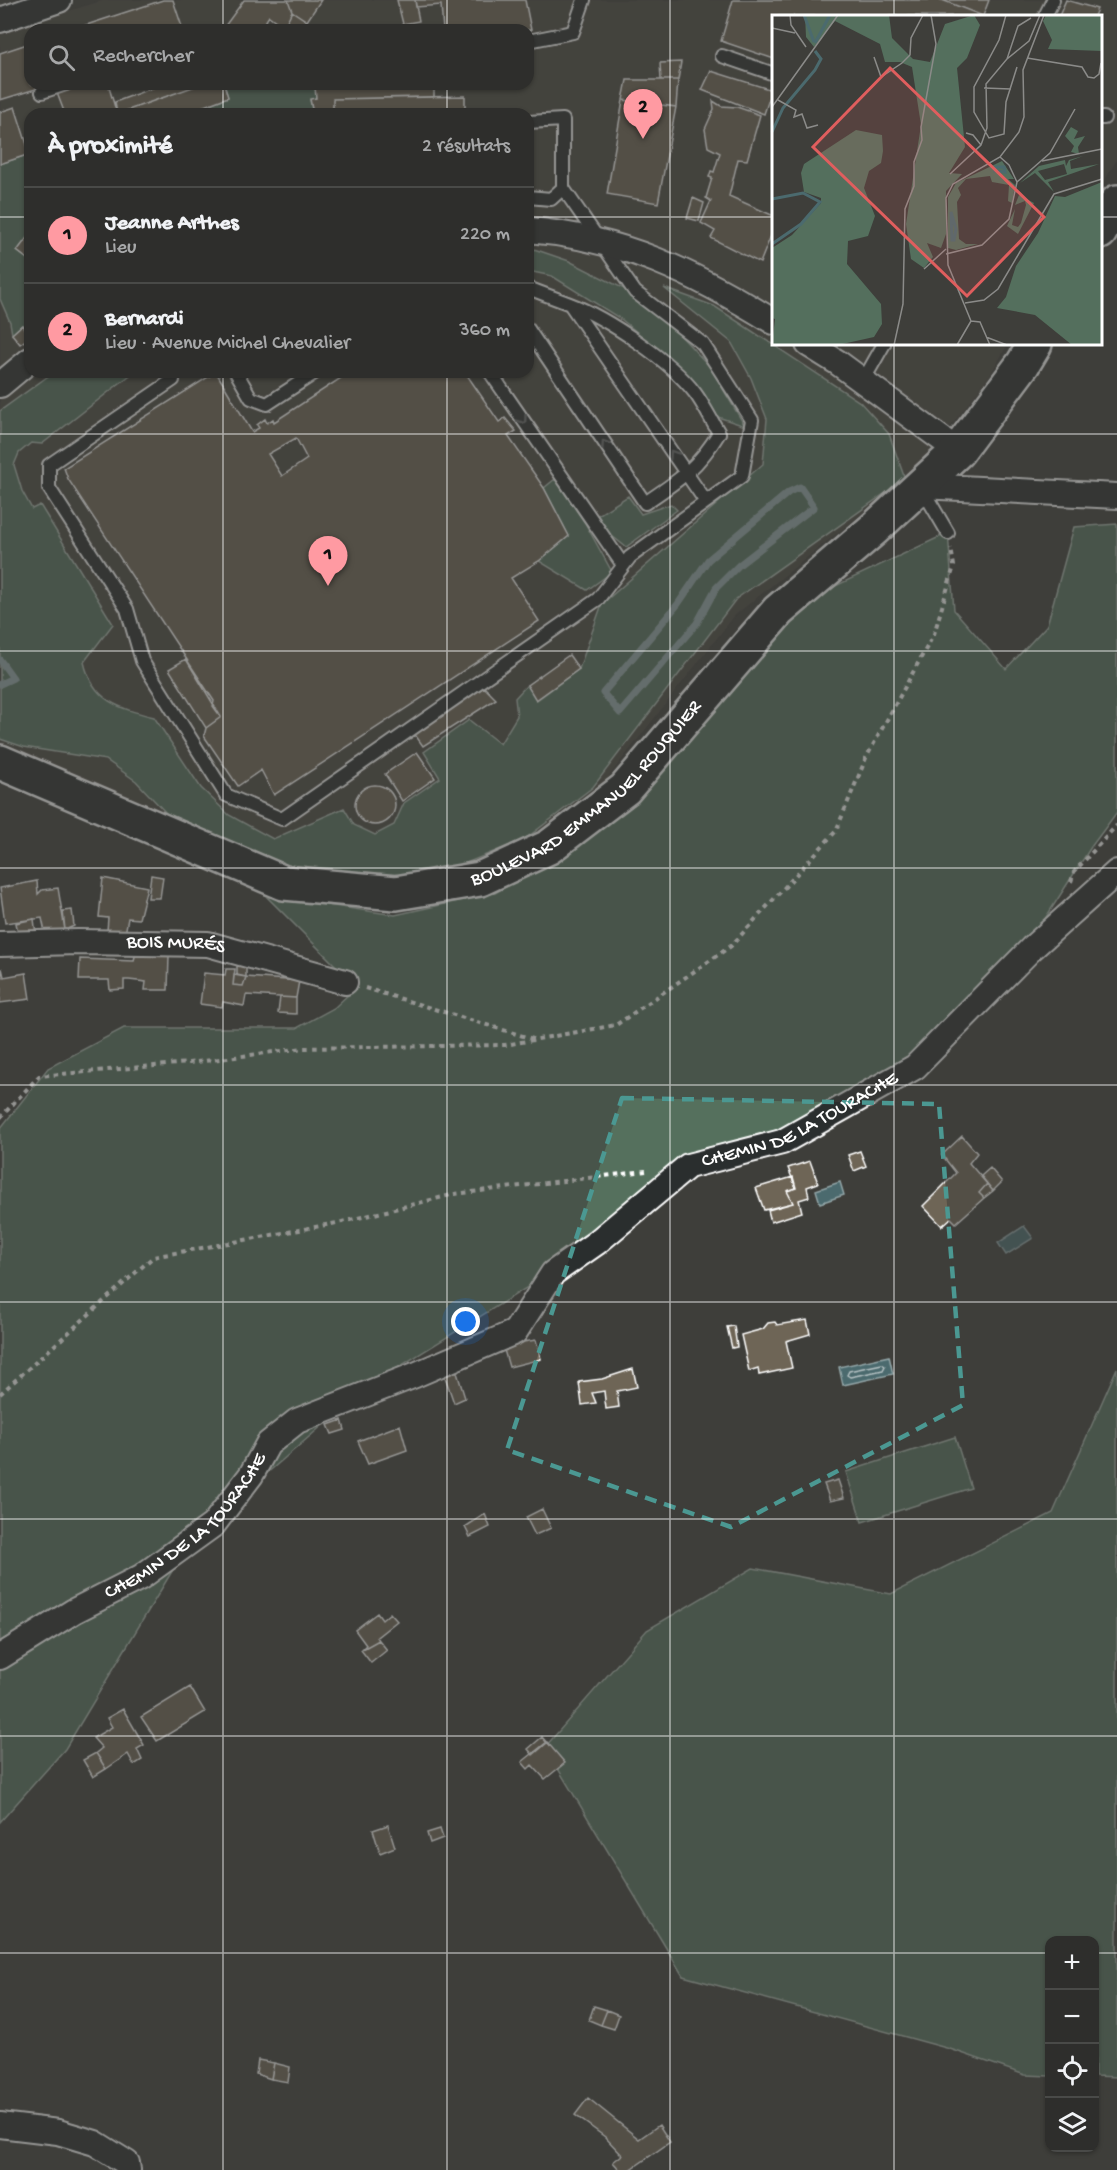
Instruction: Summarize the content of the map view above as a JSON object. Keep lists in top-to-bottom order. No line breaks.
{"streets":{"street":["BOULEVARD EMMANUEL ROUQUIER","BOIS MURÉS","CHEMIN DE LA TOURACHE"]},"page":{"search":"Rechercher","pins":["2","1"],"heading":["À proximité","2 résultats"],"list":[{"mark":"1","name":"Jeanne Arthes","note":"Lieu","value":"220 m"},{"mark":"2","name":"Bernardi","note":"Lieu · Avenue Michel Chevalier","value":"360 m"}],"map_buttons":["+","−"]}}
